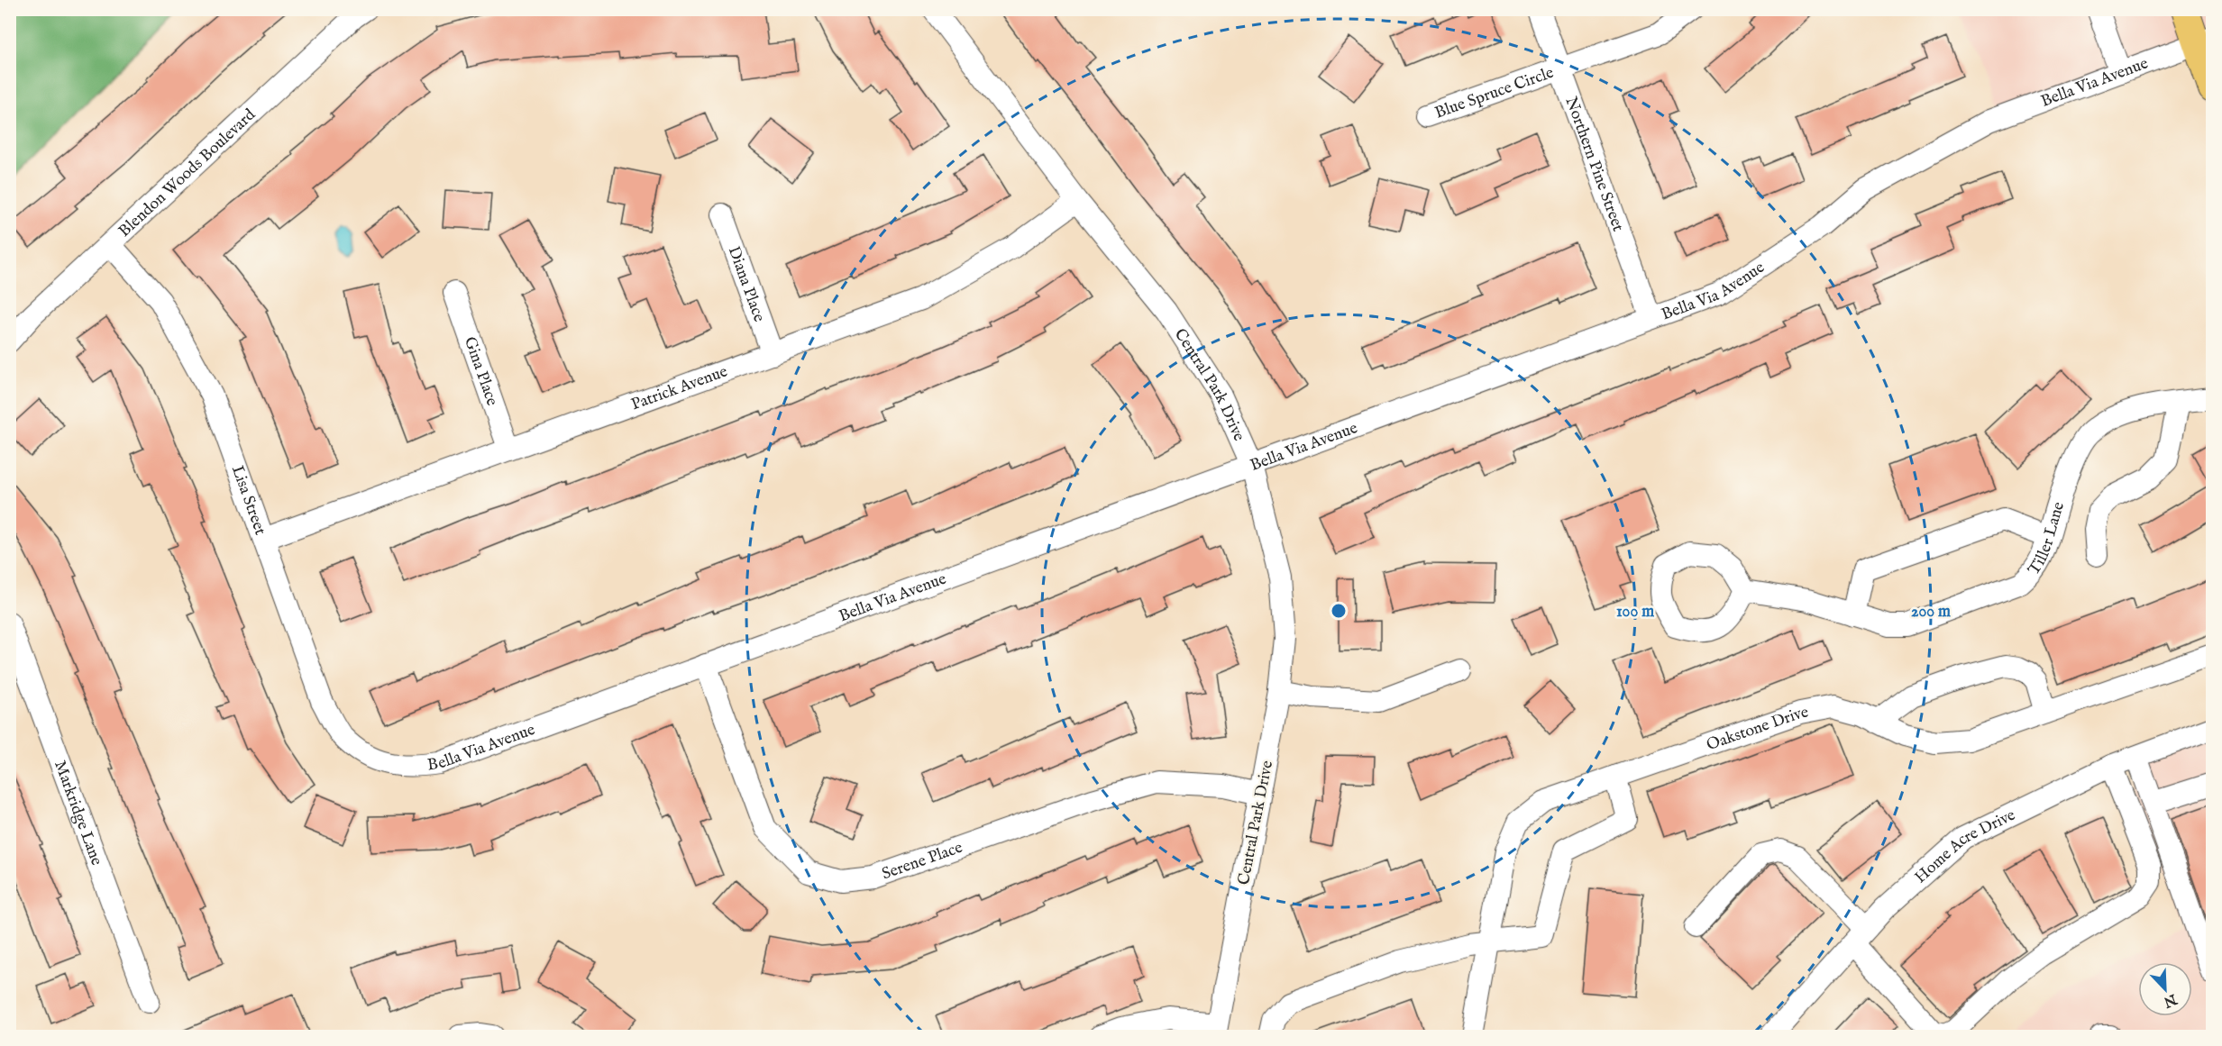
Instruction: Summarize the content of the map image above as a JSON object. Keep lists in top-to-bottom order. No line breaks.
{"streets":{"street":["Bella Via Avenue","Blue Spruce Circle","Northern Pine Street","Blendon Woods Boulevard","Diana Place","Gina Place","Central Park Drive","Patrick Avenue","Lisa Street","Tiller Lane","Oakstone Drive","Markridge Lane","Home Acre Drive","Serene Place"]},"crossings":[["Bella Via Avenue","Northern Pine Street"],["Bella Via Avenue","Central Park Drive"],["Bella Via Avenue","Lisa Street"],["Bella Via Avenue","Serene Place"],["Blue Spruce Circle","Northern Pine Street"],["Blendon Woods Boulevard","Lisa Street"],["Diana Place","Patrick Avenue"],["Gina Place","Patrick Avenue"],["Central Park Drive","Patrick Avenue"],["Central Park Drive","Serene Place"],["Patrick Avenue","Lisa Street"]],"north":"bottom right","rings":["100 m","200 m"]}
